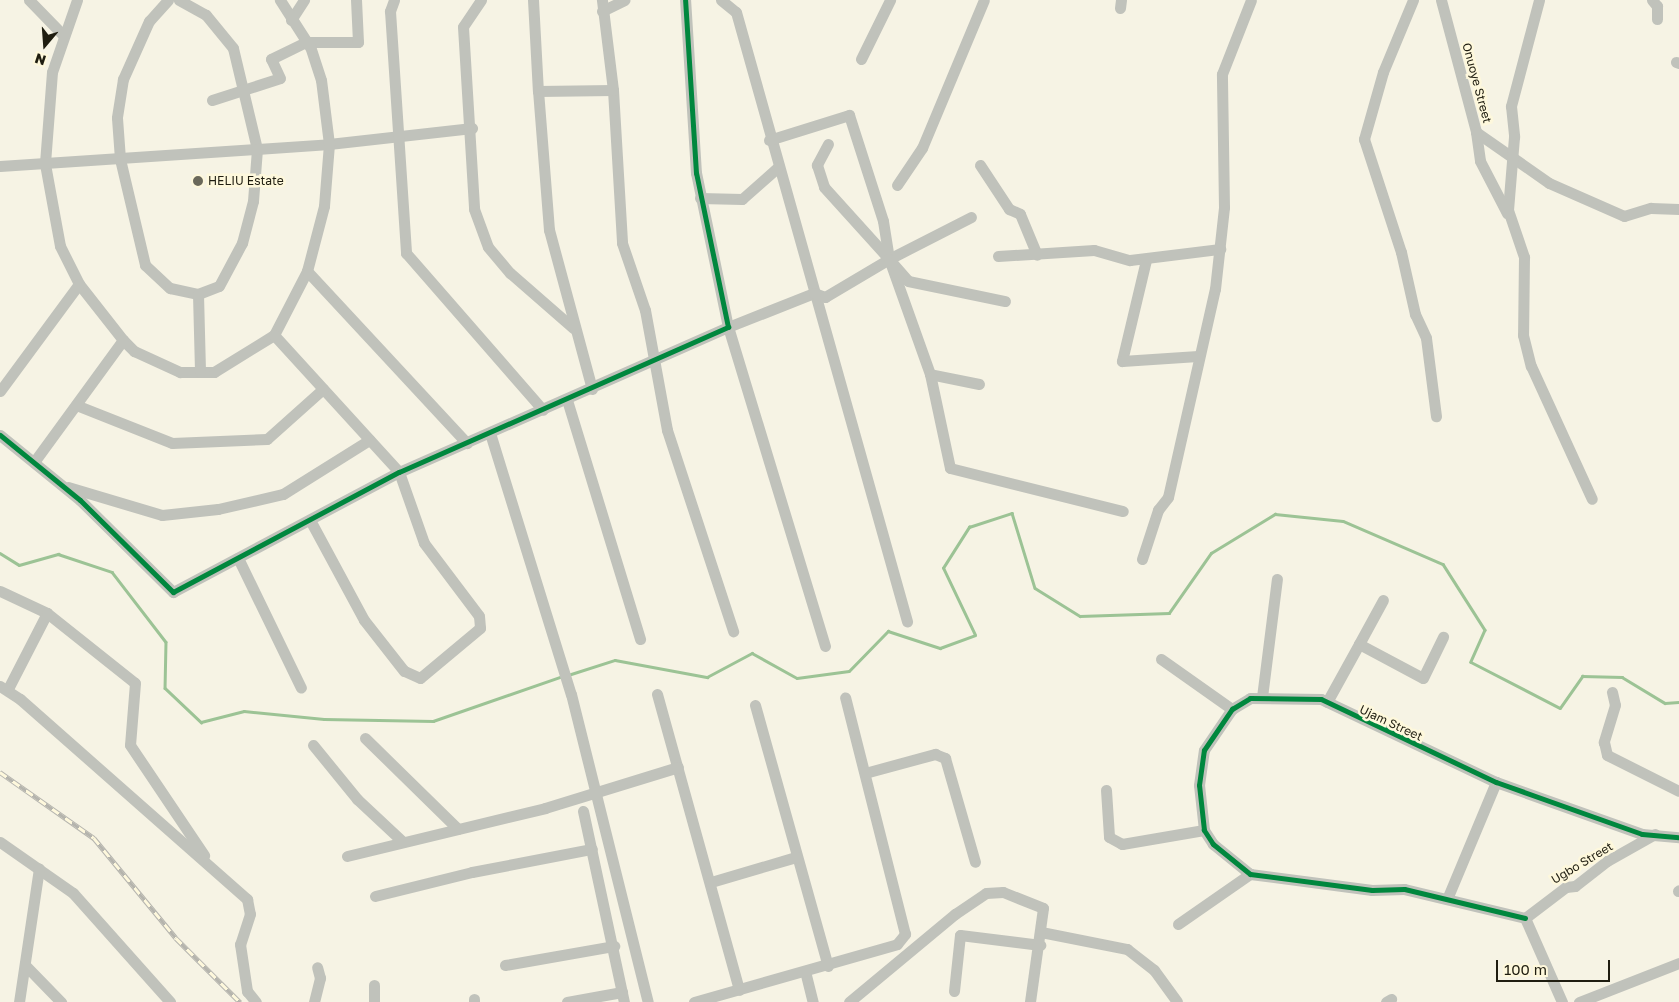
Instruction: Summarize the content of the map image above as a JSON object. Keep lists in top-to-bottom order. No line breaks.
{"streets":{"street":["Onuoye Street","Ujam Street","Ugbo Street"]},"crossings":[["Ujam Street","Ugbo Street"]],"places":["HELIU Estate"],"scale_bar":"100 m","north":"bottom"}
